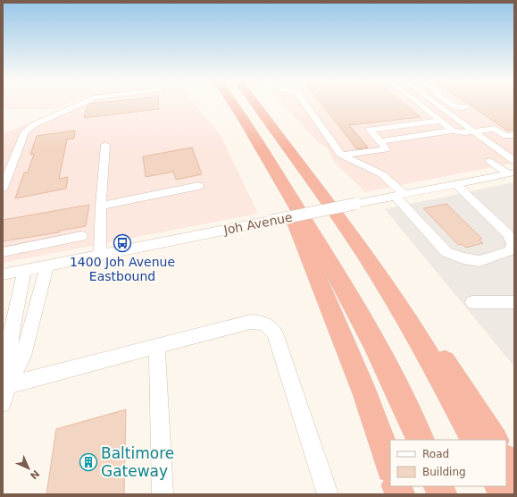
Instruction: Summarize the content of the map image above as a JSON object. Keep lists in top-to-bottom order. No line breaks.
{"streets":{"street":["Joh Avenue"]},"places":{"bus stop":["1400 Joh Avenue Eastbound"],"building":["Baltimore Gateway"]},"legend":["Road","Building"],"north":"bottom right"}
